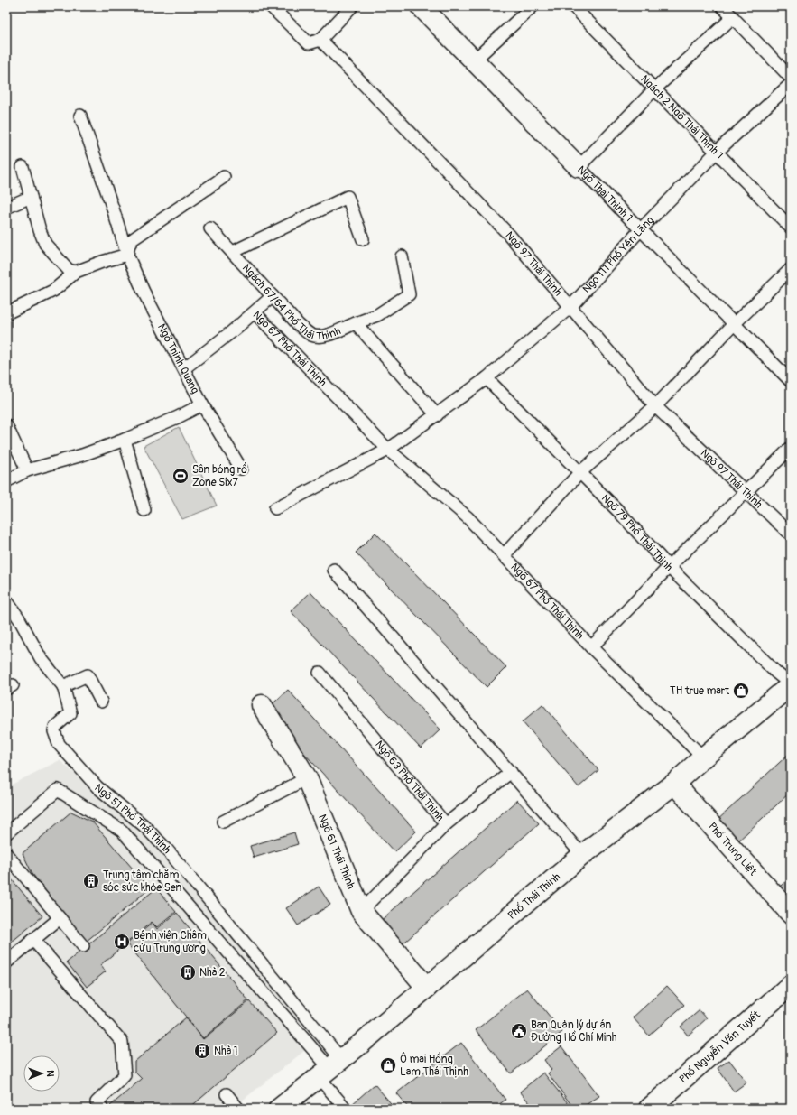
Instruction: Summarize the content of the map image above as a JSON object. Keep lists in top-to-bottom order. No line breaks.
{"streets":{"street":["Ngõ Thái Thịnh 1","Phố Trung Liệt","Ngõ 61 Thái Thịnh","Phố Thái Thịnh","Phố Nguyễn Văn Tuyết"],"lane":["Ngách 2 Ngõ Thái Thịnh 1","Ngõ 111 Phố Yên Lãng","Ngõ 97 Thái Thịnh","Ngách 67/64 Phố Thái Thịnh","Ngõ 67 Phố Thái Thịnh","Ngõ Thịnh Quang","Ngõ 79 Phố Thái Thịnh","Ngõ 63 Phố Thái Thịnh","Ngõ 51 Phố Thái Thịnh"]},"crossings":[["Ngách 2 Ngõ Thái Thịnh 1","Ngõ 111 Phố Yên Lãng"],["Ngõ Thái Thịnh 1","Ngõ 111 Phố Yên Lãng"],["Ngõ 111 Phố Yên Lãng","Ngõ 97 Thái Thịnh"],["Ngõ 111 Phố Yên Lãng","Ngách 67/64 Phố Thái Thịnh"],["Ngõ 111 Phố Yên Lãng","Ngõ 79 Phố Thái Thịnh"],["Ngõ 67 Phố Thái Thịnh","Ngõ Thịnh Quang"],["Ngõ 67 Phố Thái Thịnh","Phố Thái Thịnh"],["Ngõ 79 Phố Thái Thịnh","Phố Thái Thịnh"],["Ngõ 51 Phố Thái Thịnh","Phố Thái Thịnh"],["Phố Trung Liệt","Phố Thái Thịnh"],["Ngõ 61 Thái Thịnh","Phố Thái Thịnh"]],"places":{"sports":["Sân bóng rổ Zone Six7"],"shop":["TH true mart","Ô mai Hồng Lam Thái Thịnh"],"building":["Trung tâm chăm sóc sức khỏe Sen","Nhà 2","Nhà 1"],"hospital":["Bệnh viện Châm cứu Trung ương"],"public building":["Ban Quản lý dự án Đường Hồ Chí Minh"]},"north":"right"}
